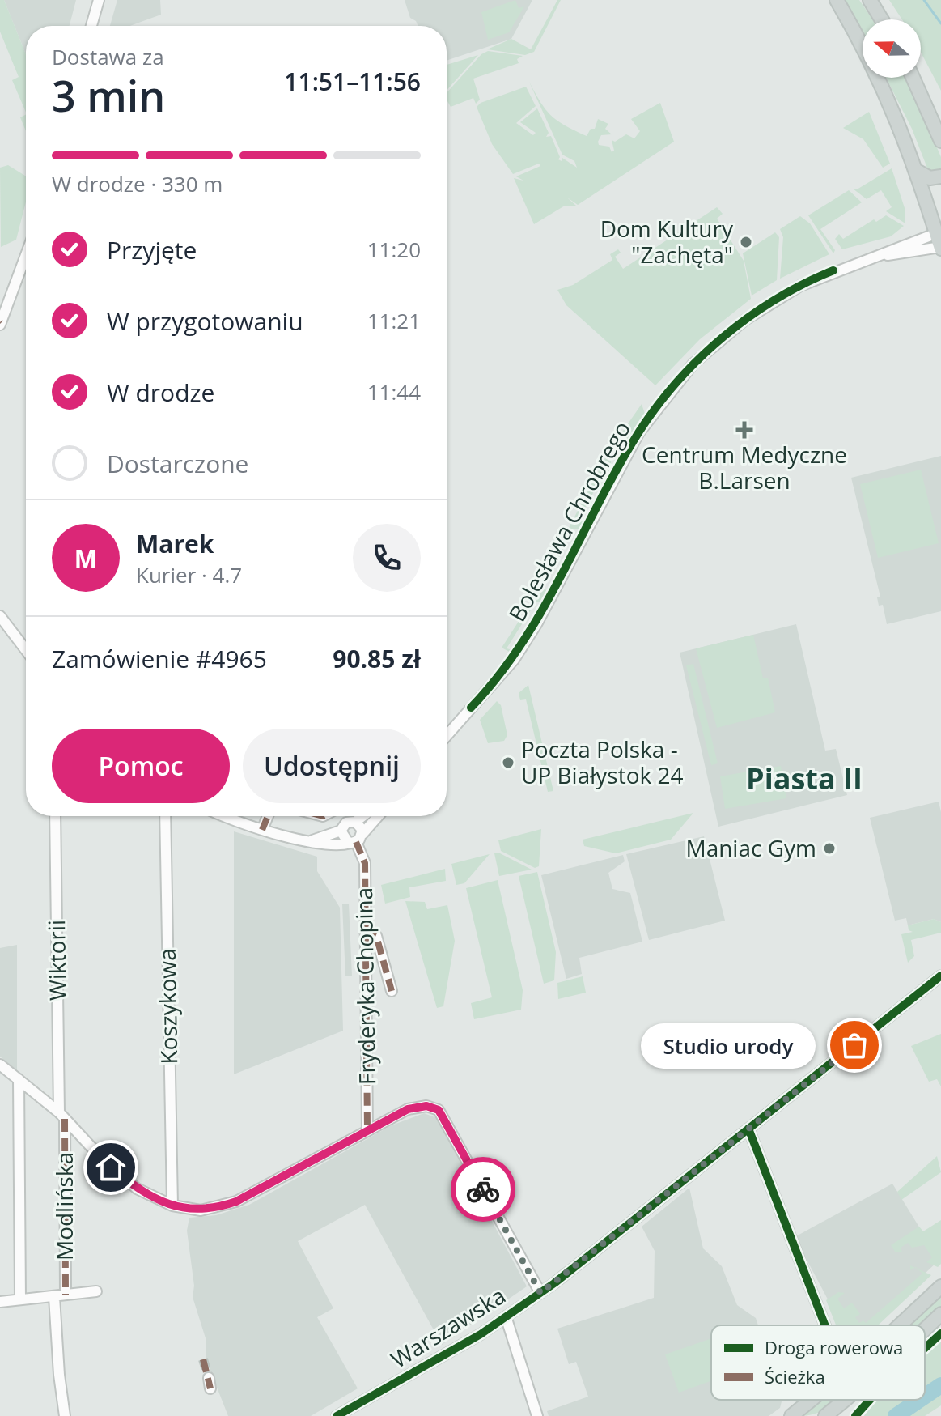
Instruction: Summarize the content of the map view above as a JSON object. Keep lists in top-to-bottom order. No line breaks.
{"streets":{"street":["Bolesława Chrobrego","Wiktorii","Fryderyka Chopina","Koszykowa","Modlińska","Warszawska"]},"crossings":[["Wiktorii","Modlińska"]],"districts":["Piasta II"],"places":{"other":["Dom Kultury \"Zachęta\"","Poczta Polska - UP Białystok 24","Maniac Gym","Studio urody"],"health":["Centrum Medyczne B.Larsen"]},"legend":["Droga rowerowa","Ścieżka"],"north":"left","page":{"heading":["3 min","Dostawa za","11:51–11:56"],"panel":["Marek","Kurier · 4.7","Zamówienie #4965","90.85 zł"],"bar":"W drodze · 330 m","list":[["Przyjęte","11:20"],["W przygotowaniu","11:21"],["W drodze","11:44"],"Dostarczone"],"round":"M","buttons":["Pomoc","Udostępnij"],"bubble":"Studio urody"}}
